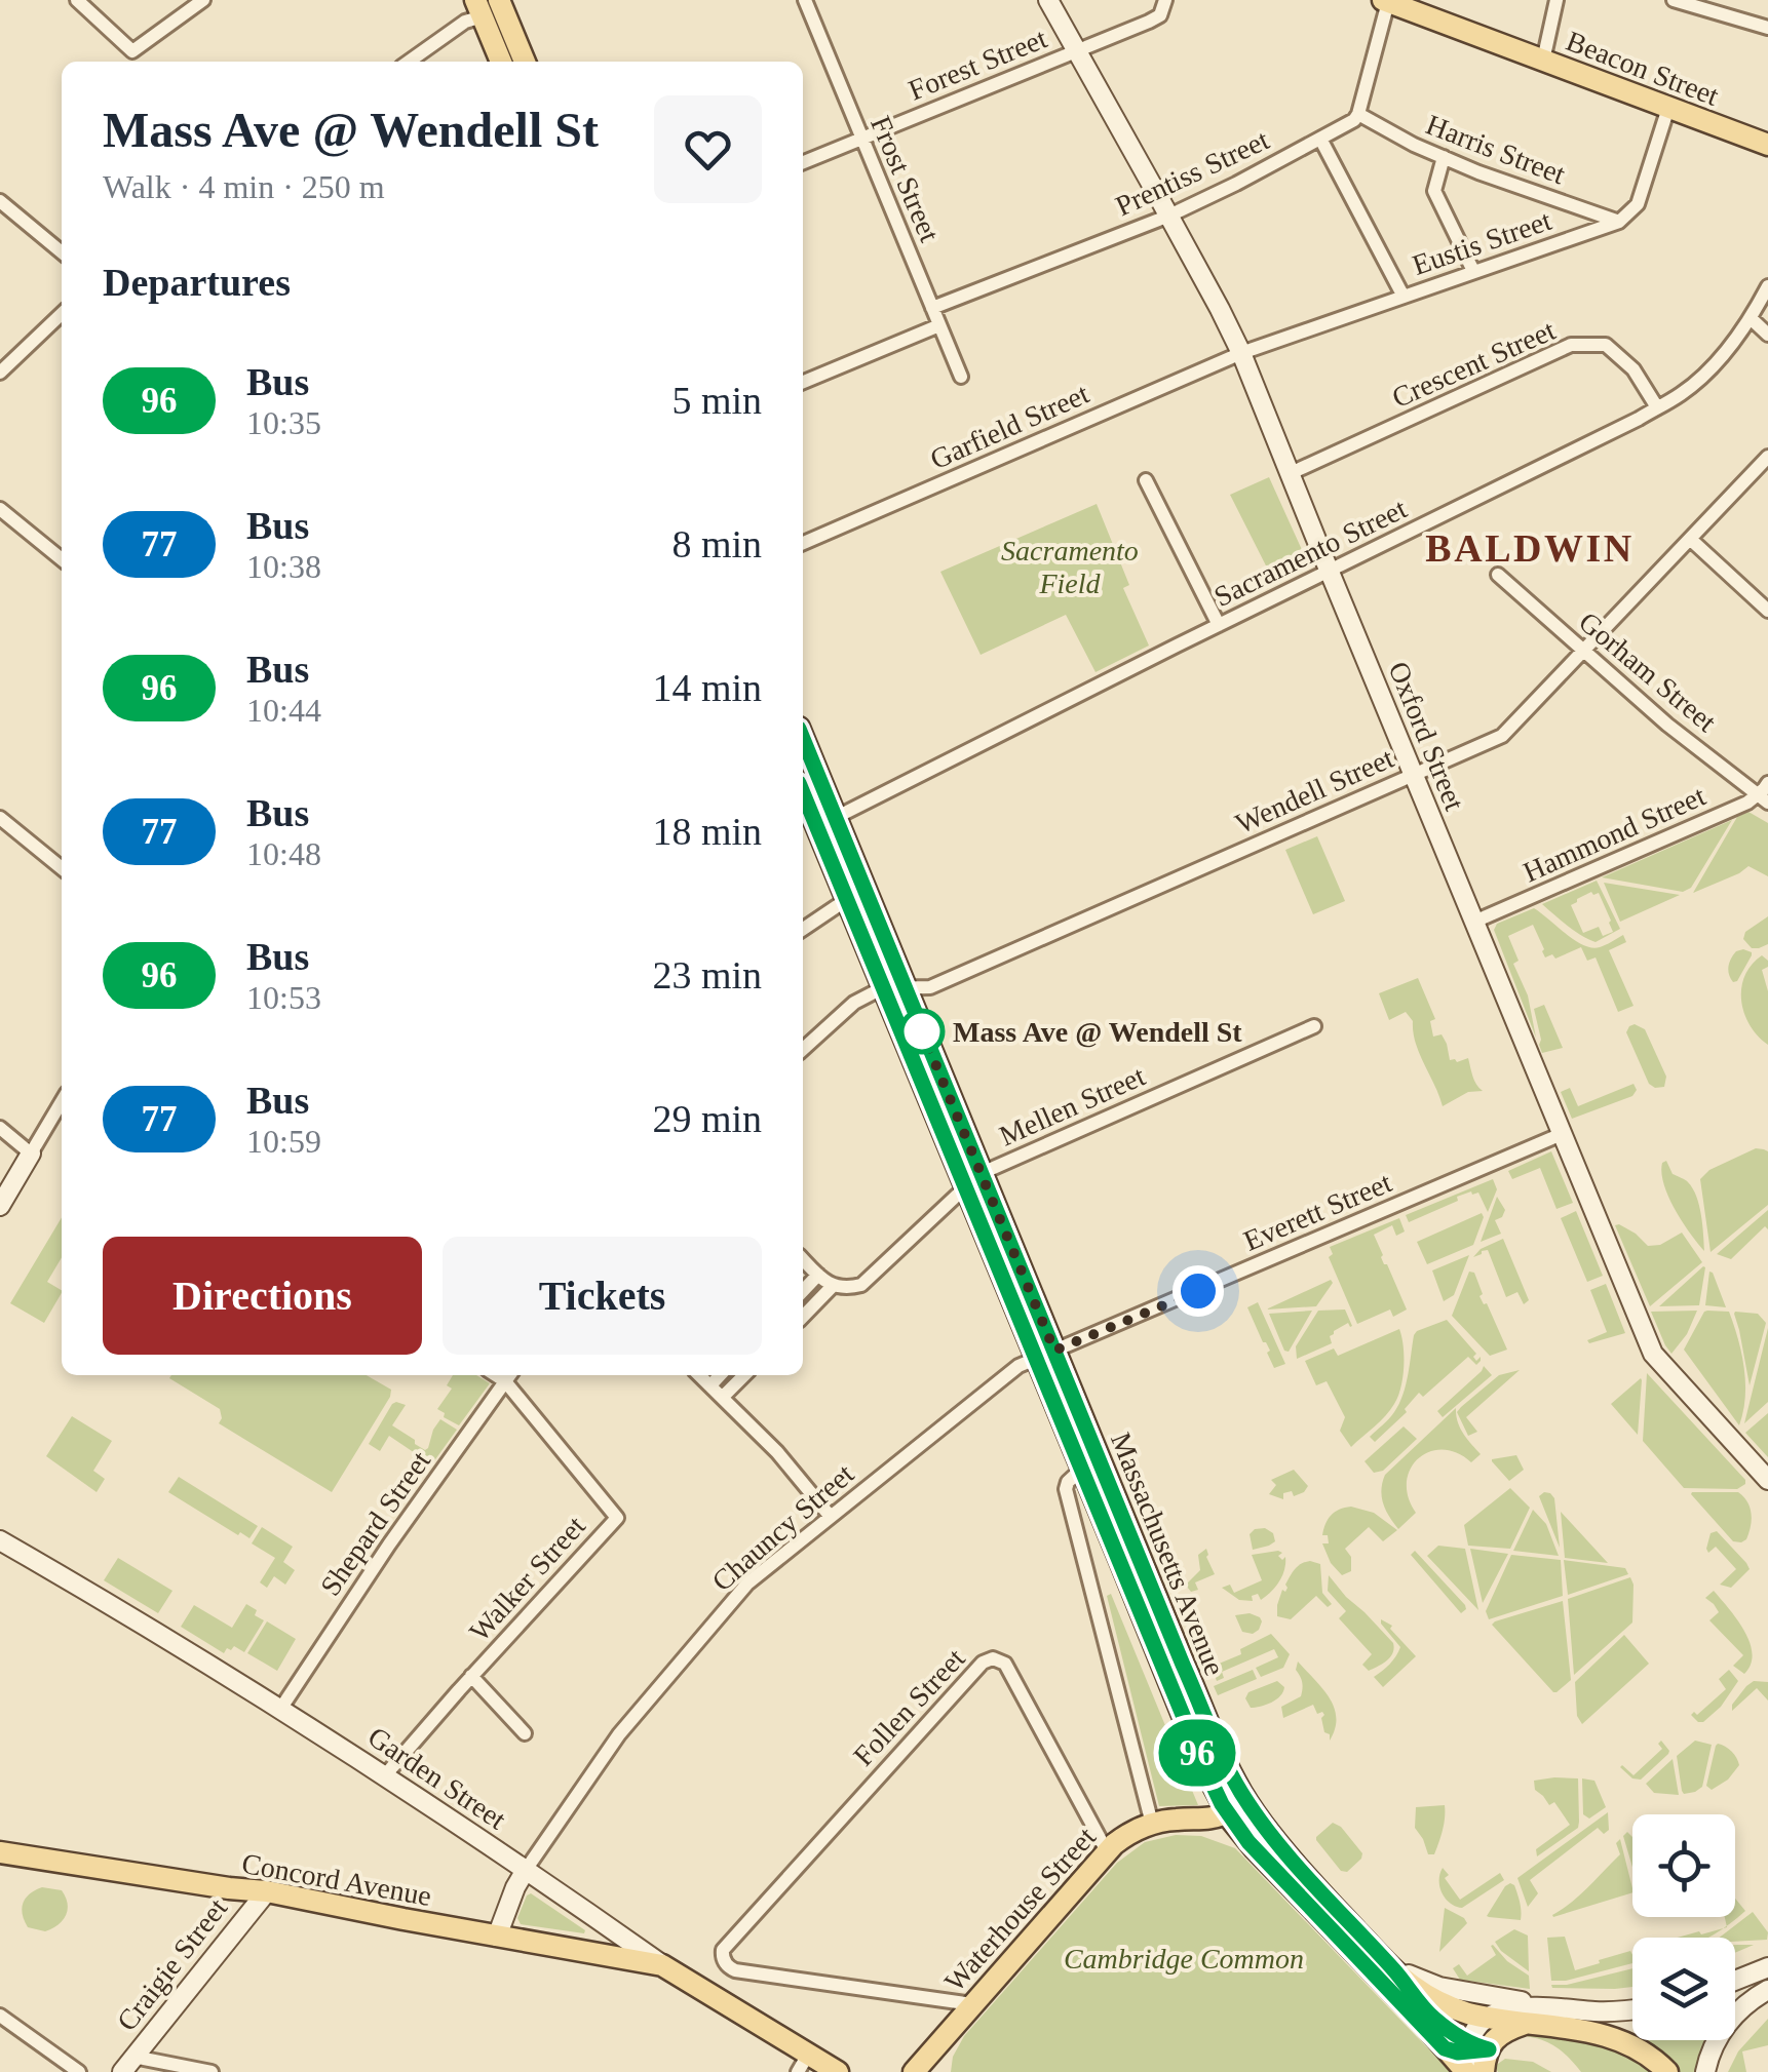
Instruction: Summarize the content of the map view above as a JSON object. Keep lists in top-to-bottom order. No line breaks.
{"streets":{"main road":["Beacon Street","Massachusetts Avenue","Garden Street","Concord Avenue","Waterhouse Street"],"street":["Forest Street","Harris Street","Prentiss Street","Frost Street","Eustis Street","Crescent Street","Garfield Street","Sacramento Street","Gorham Street","Oxford Street","Wendell Street","Hammond Street","Mellen Street","Everett Street","Shepard Street","Chauncy Street","Walker Street","Follen Street","Craigie Street"]},"crossings":[["Forest Street","Frost Street"],["Forest Street","Oxford Street"],["Harris Street","Prentiss Street"],["Harris Street","Eustis Street"],["Prentiss Street","Frost Street"],["Prentiss Street","Oxford Street"],["Eustis Street","Garfield Street"],["Eustis Street","Oxford Street"],["Crescent Street","Sacramento Street"],["Crescent Street","Oxford Street"],["Garfield Street","Oxford Street"],["Sacramento Street","Oxford Street"],["Sacramento Street","Massachusetts Avenue"],["Gorham Street","Wendell Street"],["Gorham Street","Hammond Street"],["Oxford Street","Wendell Street"],["Oxford Street","Hammond Street"],["Oxford Street","Everett Street"],["Wendell Street","Massachusetts Avenue"],["Mellen Street","Massachusetts Avenue"],["Everett Street","Chauncy Street"],["Everett Street","Massachusetts Avenue"],["Shepard Street","Walker Street"],["Shepard Street","Garden Street"],["Chauncy Street","Massachusetts Avenue"],["Chauncy Street","Garden Street"],["Massachusetts Avenue","Waterhouse Street"],["Walker Street","Garden Street"],["Follen Street","Waterhouse Street"],["Garden Street","Concord Avenue"],["Concord Avenue","Craigie Street"]],"districts":["BALDWIN"],"parks":["Sacramento Field","Cambridge Common"],"places":["Mass Ave @ Wendell St"],"lines":["bus line 96"],"page":{"on_map":"96","heading":[["Mass Ave @ Wendell St","Walk · 4 min · 250 m"],"Departures"],"list":[{"mark":"96","name":"Bus","note":"10:35","value":"5 min"},{"mark":"77","name":"Bus","note":"10:38","value":"8 min"},{"mark":"96","name":"Bus","note":"10:44","value":"14 min"},{"mark":"77","name":"Bus","note":"10:48","value":"18 min"},{"mark":"96","name":"Bus","note":"10:53","value":"23 min"},{"mark":"77","name":"Bus","note":"10:59","value":"29 min"}],"buttons":["Directions","Tickets"]}}
